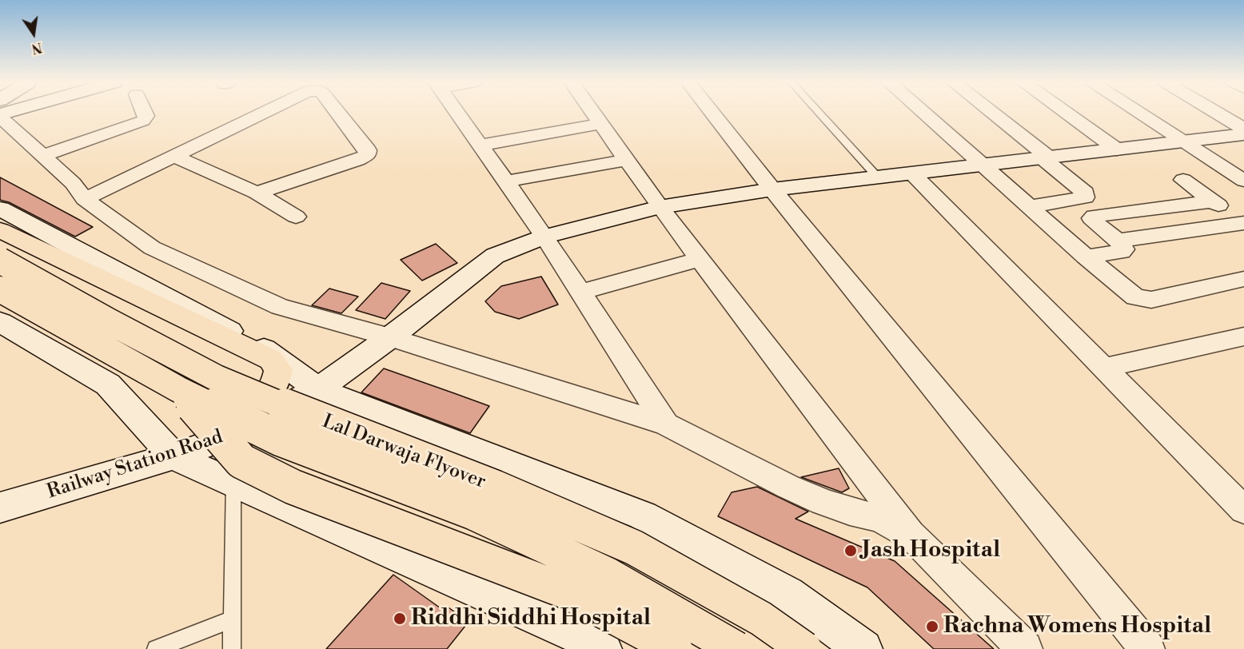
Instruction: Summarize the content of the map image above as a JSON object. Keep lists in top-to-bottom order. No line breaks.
{"streets":{"highway":["Lal Darwaja Flyover"],"street":["Railway Station Road"]},"places":["Jash Hospital","Riddhi Siddhi Hospital","Rachna Womens Hospital"],"north":"bottom"}
